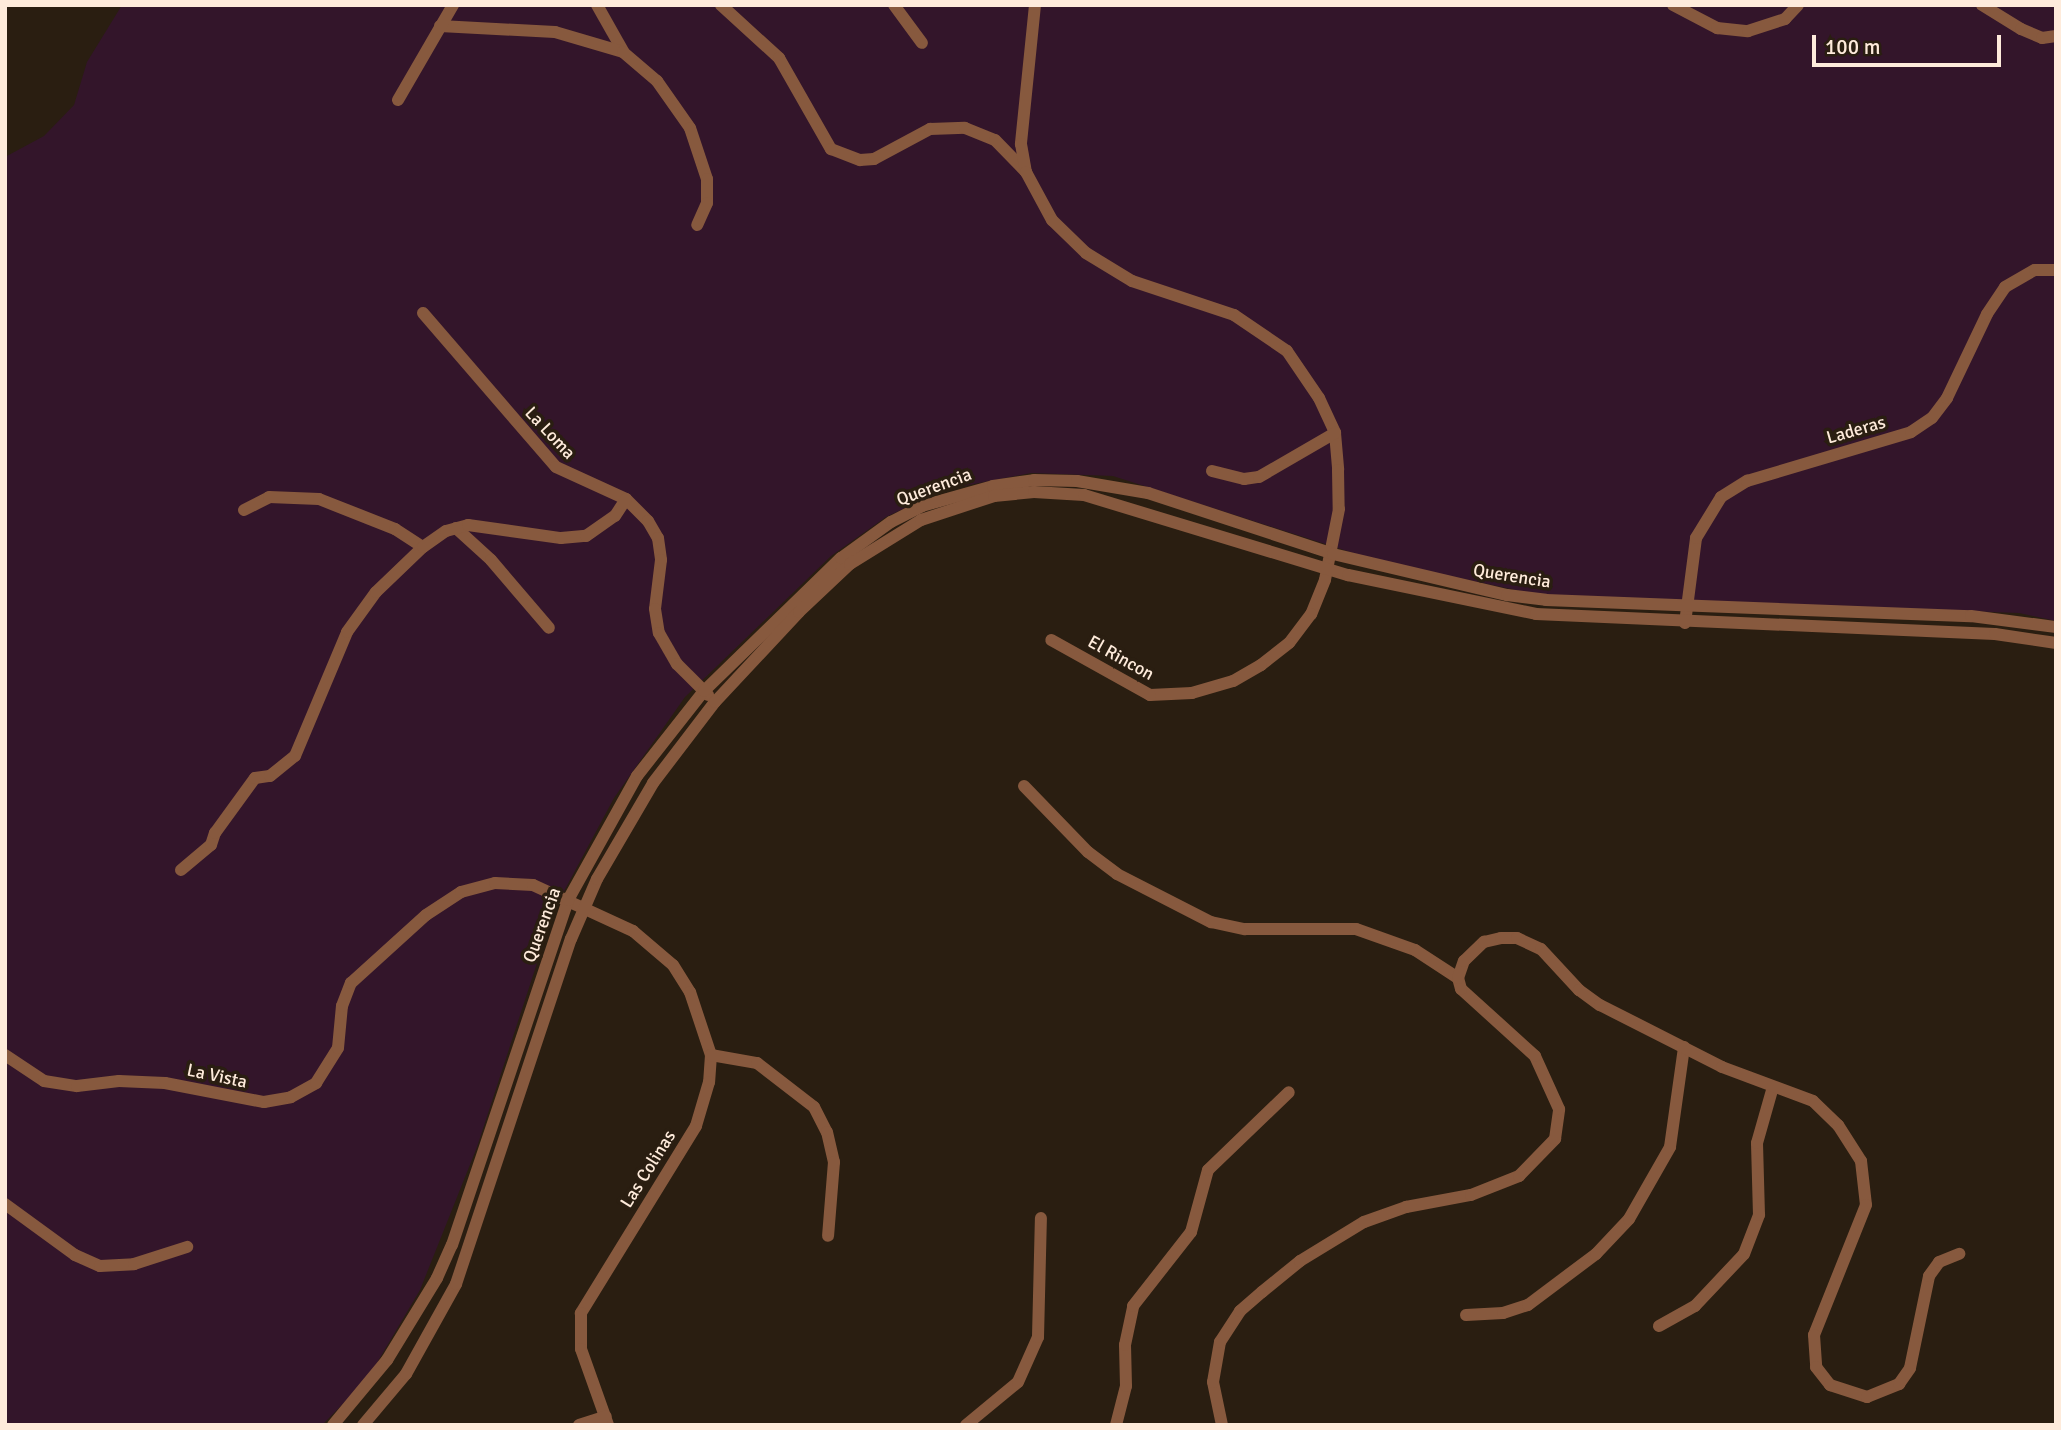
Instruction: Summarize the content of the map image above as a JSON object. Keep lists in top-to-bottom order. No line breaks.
{"streets":{"street":["Laderas","La Loma","Querencia","El Rincon","La Vista","Las Colinas"]},"crossings":[["Laderas","Querencia"],["La Loma","Querencia"],["Querencia","El Rincon"],["Querencia","La Vista"],["Querencia","Las Colinas"],["La Vista","Las Colinas"]],"scale_bar":"100 m"}
